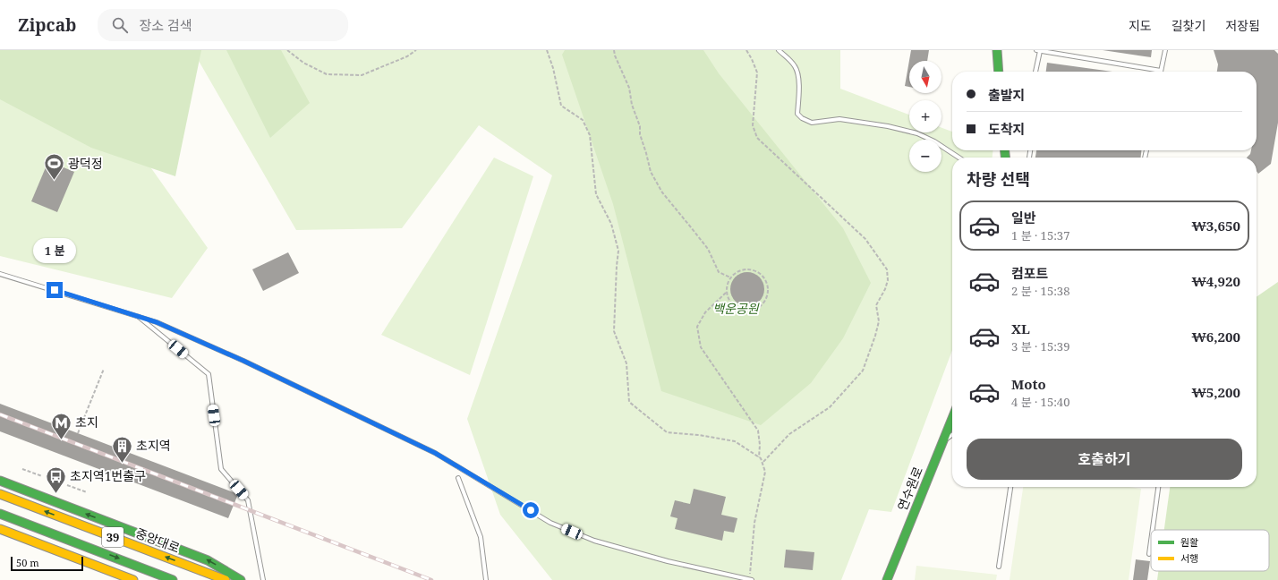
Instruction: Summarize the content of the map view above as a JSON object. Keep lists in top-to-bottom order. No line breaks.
{"streets":{"main road":["연수원로","39","중앙대로"]},"parks":["백운공원"],"places":{"sports":["광덕정"],"metro station":["초지"],"building":["초지역"],"bus stop":["초지역1번출구"]},"legend":["원활","서행"],"scale_bar":"50 m","north":"bottom","page":{"header":"Zipcab","search":"장소 검색","nav":["지도","길찾기","저장됨"],"map_buttons":["+","−"],"banner":["출발지","도착지"],"heading":"차량 선택","list":[{"name":"일반","note":"1 분 · 15:37","value":"₩3,650"},{"name":"컴포트","note":"2 분 · 15:38","value":"₩4,920"},{"name":"XL","note":"3 분 · 15:39","value":"₩6,200"},{"name":"Moto","note":"4 분 · 15:40","value":"₩5,200"}],"bubble":"1 분","buttons":"호출하기","scale":"50 m"}}
